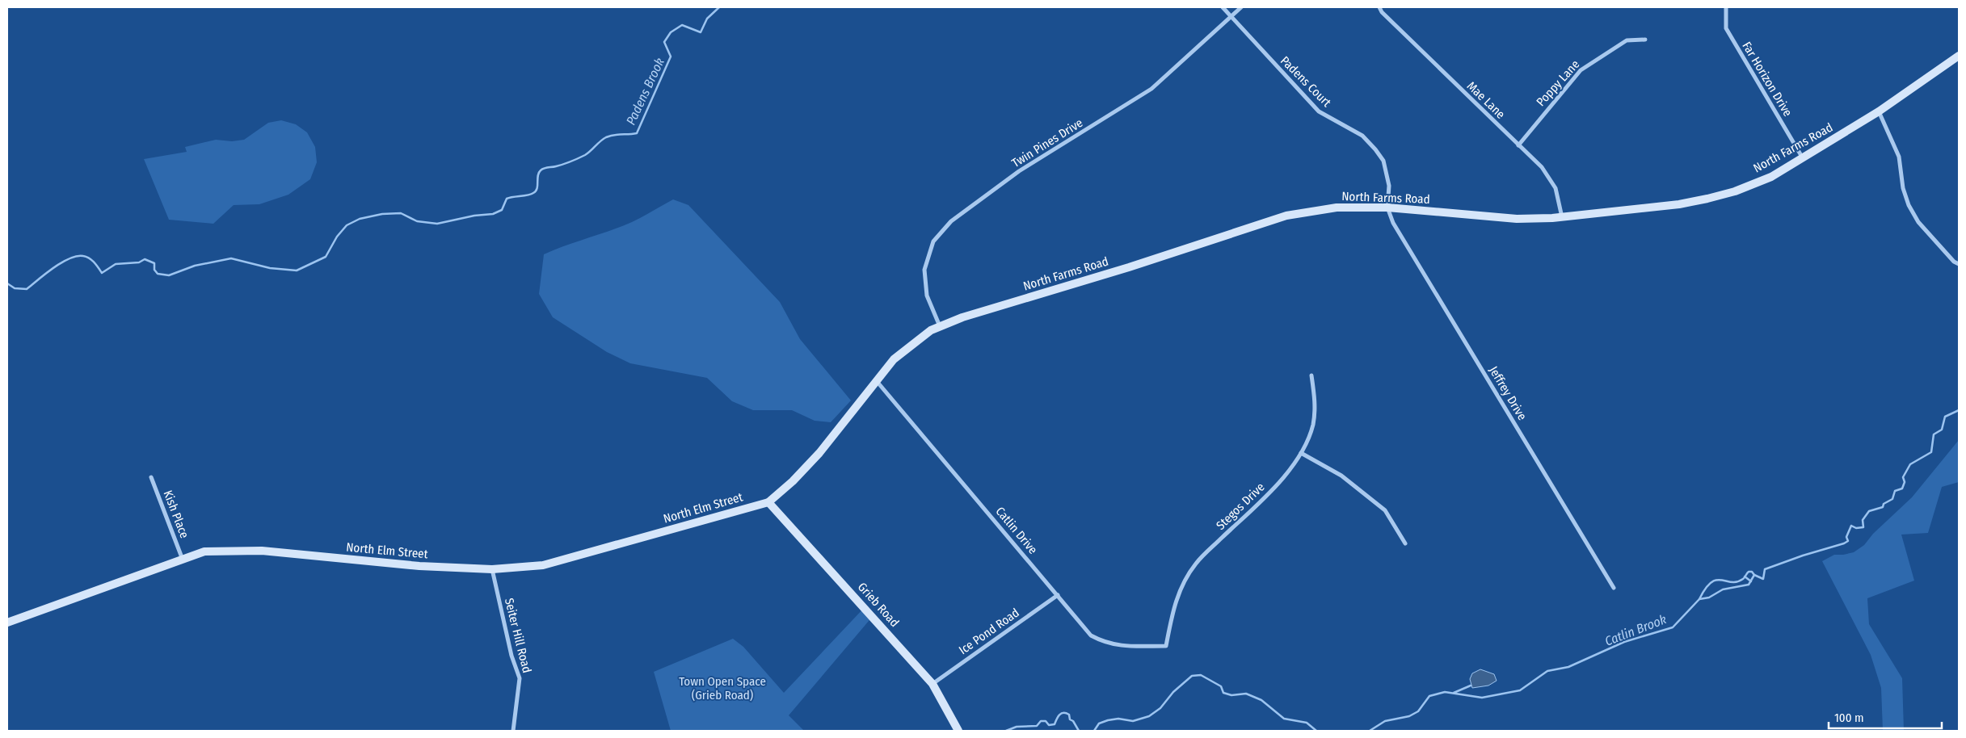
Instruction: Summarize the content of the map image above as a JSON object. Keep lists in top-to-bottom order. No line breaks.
{"streets":{"main road":["North Farms Road","North Elm Street","Grieb Road"],"street":["Far Horizon Drive","Padens Court","Poppy Lane","Mae Lane","Twin Pines Drive","Jeffrey Drive","Stegos Drive","Kish Place","Catlin Drive","Ice Pond Road","Seiter Hill Road"]},"crossings":[["Far Horizon Drive","North Farms Road"],["Padens Court","Twin Pines Drive"],["Padens Court","North Farms Road"],["Padens Court","Jeffrey Drive"],["Poppy Lane","Mae Lane"],["Mae Lane","North Farms Road"],["Twin Pines Drive","North Farms Road"],["North Farms Road","Jeffrey Drive"],["North Farms Road","North Elm Street"],["North Farms Road","Catlin Drive"],["North Farms Road","Grieb Road"],["Stegos Drive","Catlin Drive"],["North Elm Street","Kish Place"],["North Elm Street","Grieb Road"],["North Elm Street","Seiter Hill Road"],["Catlin Drive","Ice Pond Road"],["Grieb Road","Ice Pond Road"]],"water":["Padens Brook","Catlin Brook"],"parks":["Town Open Space (Grieb Road)"],"scale_bar":"100 m"}
